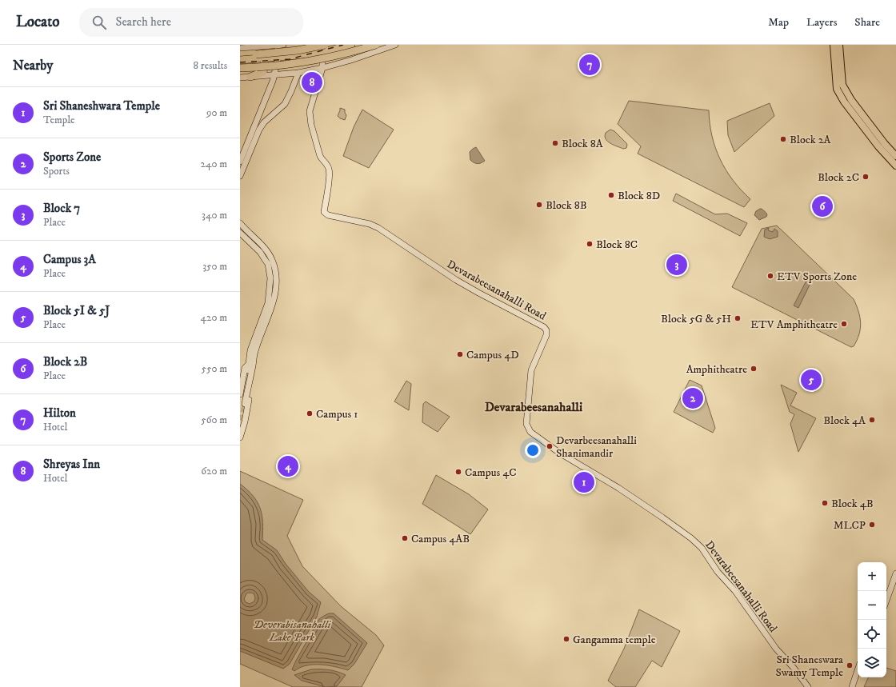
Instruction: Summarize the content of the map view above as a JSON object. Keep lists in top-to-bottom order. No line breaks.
{"streets":{"street":["Devarabeesanahalli Road"]},"districts":["Devarabeesanahalli"],"parks":["Deverabisanahalli Lake Park"],"places":["Block 2A","Block 8A","Block 2C","Block 8D","Block 8B","Block 8C","ETV Sports Zone","Block 5G & 5H","ETV Amphitheatre","Campus 4D","Amphitheatre","Campus 1","Block 4A","Devarbeesanahalli Shanimandir","Campus 4C","Block 4B","MLCP","Campus 4AB","Gangamma temple","Sri Shaneswara Swamy Temple"],"page":{"header":"Locato","search":"Search here","nav":["Map","Layers","Share"],"heading":["Nearby","8 results"],"pins":["7","8","6","3","5","2","4","1"],"list":[{"mark":"1","name":"Sri Shaneshwara Temple","note":"Temple","value":"90 m"},{"mark":"2","name":"Sports Zone","note":"Sports","value":"240 m"},{"mark":"3","name":"Block 7","note":"Place","value":"340 m"},{"mark":"4","name":"Campus 3A","note":"Place","value":"350 m"},{"mark":"5","name":"Block 5I & 5J","note":"Place","value":"420 m"},{"mark":"6","name":"Block 2B","note":"Place","value":"550 m"},{"mark":"7","name":"Hilton","note":"Hotel","value":"560 m"},{"mark":"8","name":"Shreyas Inn","note":"Hotel","value":"620 m"}],"map_buttons":["+","−"]}}
